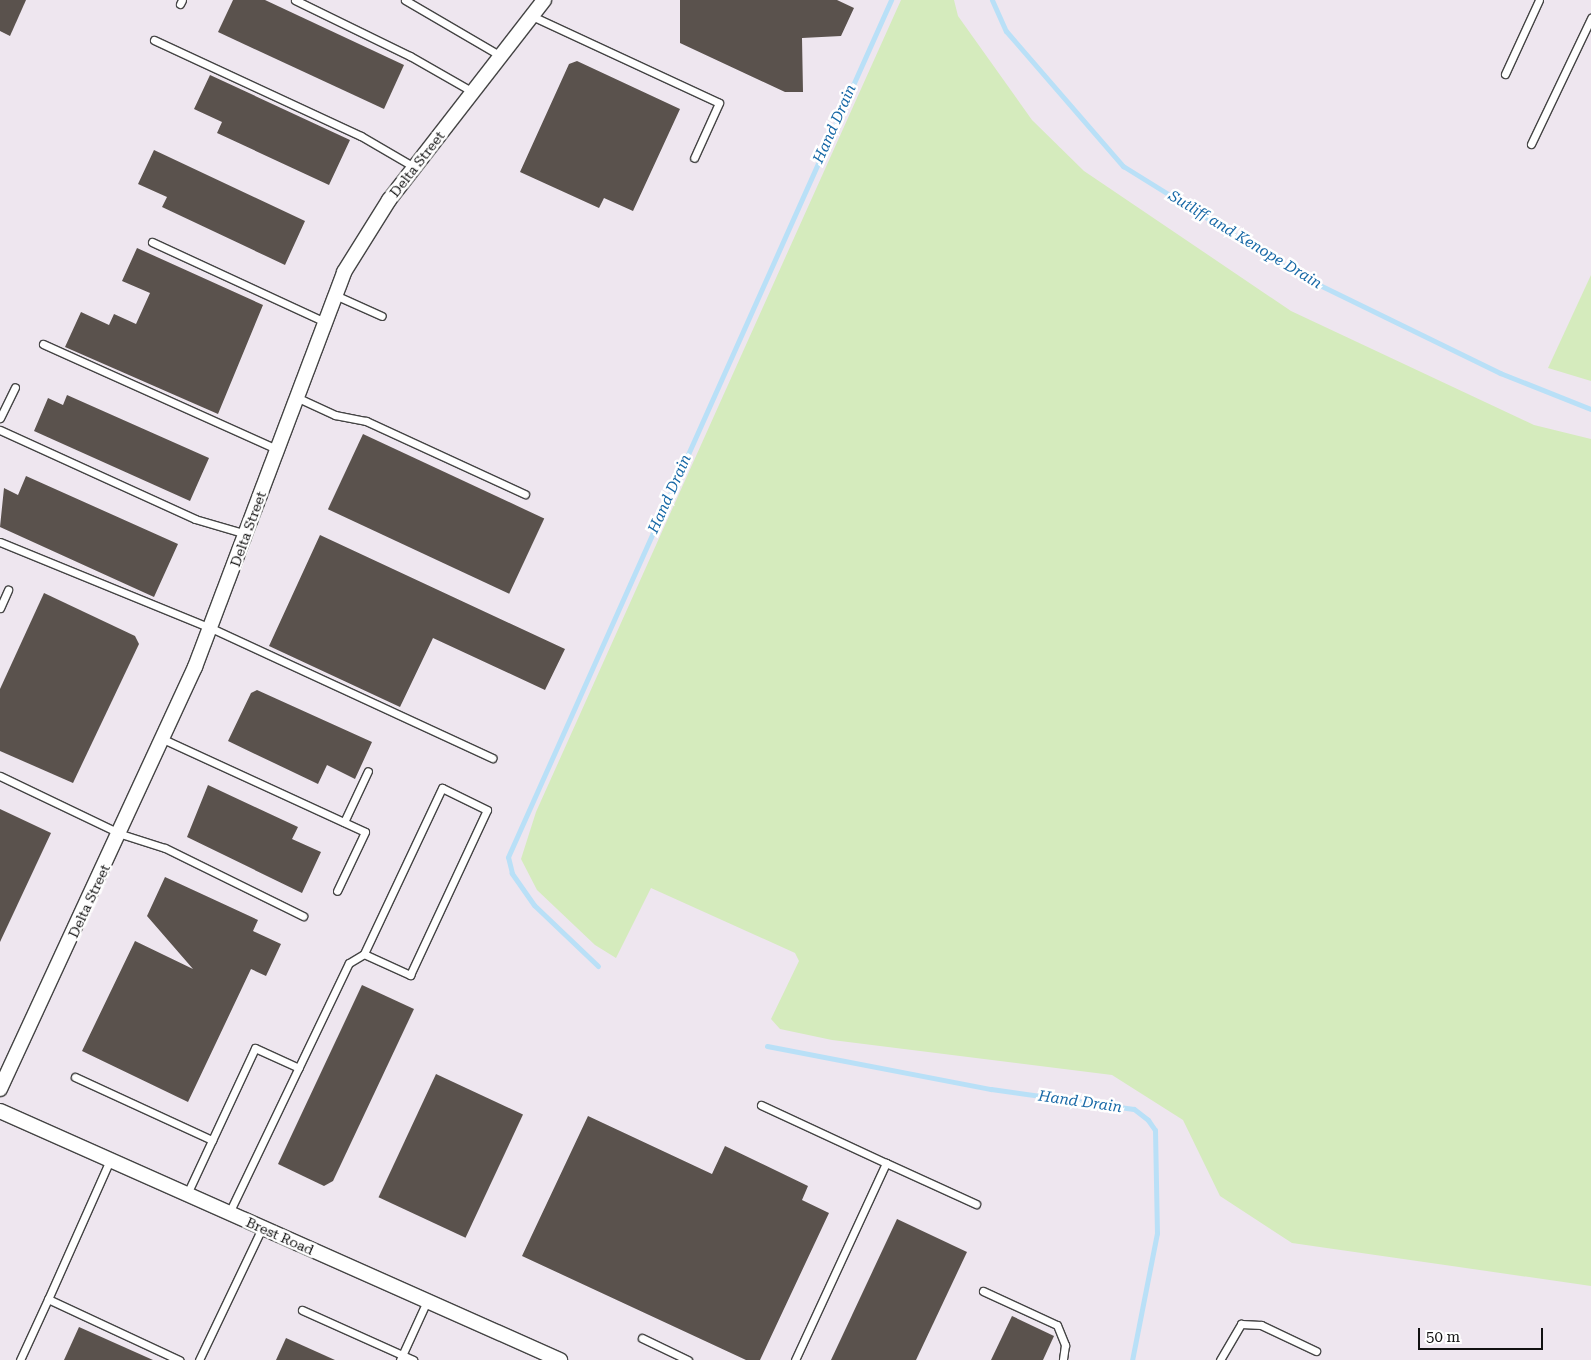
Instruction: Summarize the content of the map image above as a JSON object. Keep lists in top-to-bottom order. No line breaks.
{"streets":{"street":["Delta Street","Brest Road"]},"water":["Hand Drain","Sutliff and Kenope Drain"],"scale_bar":"50 m"}
